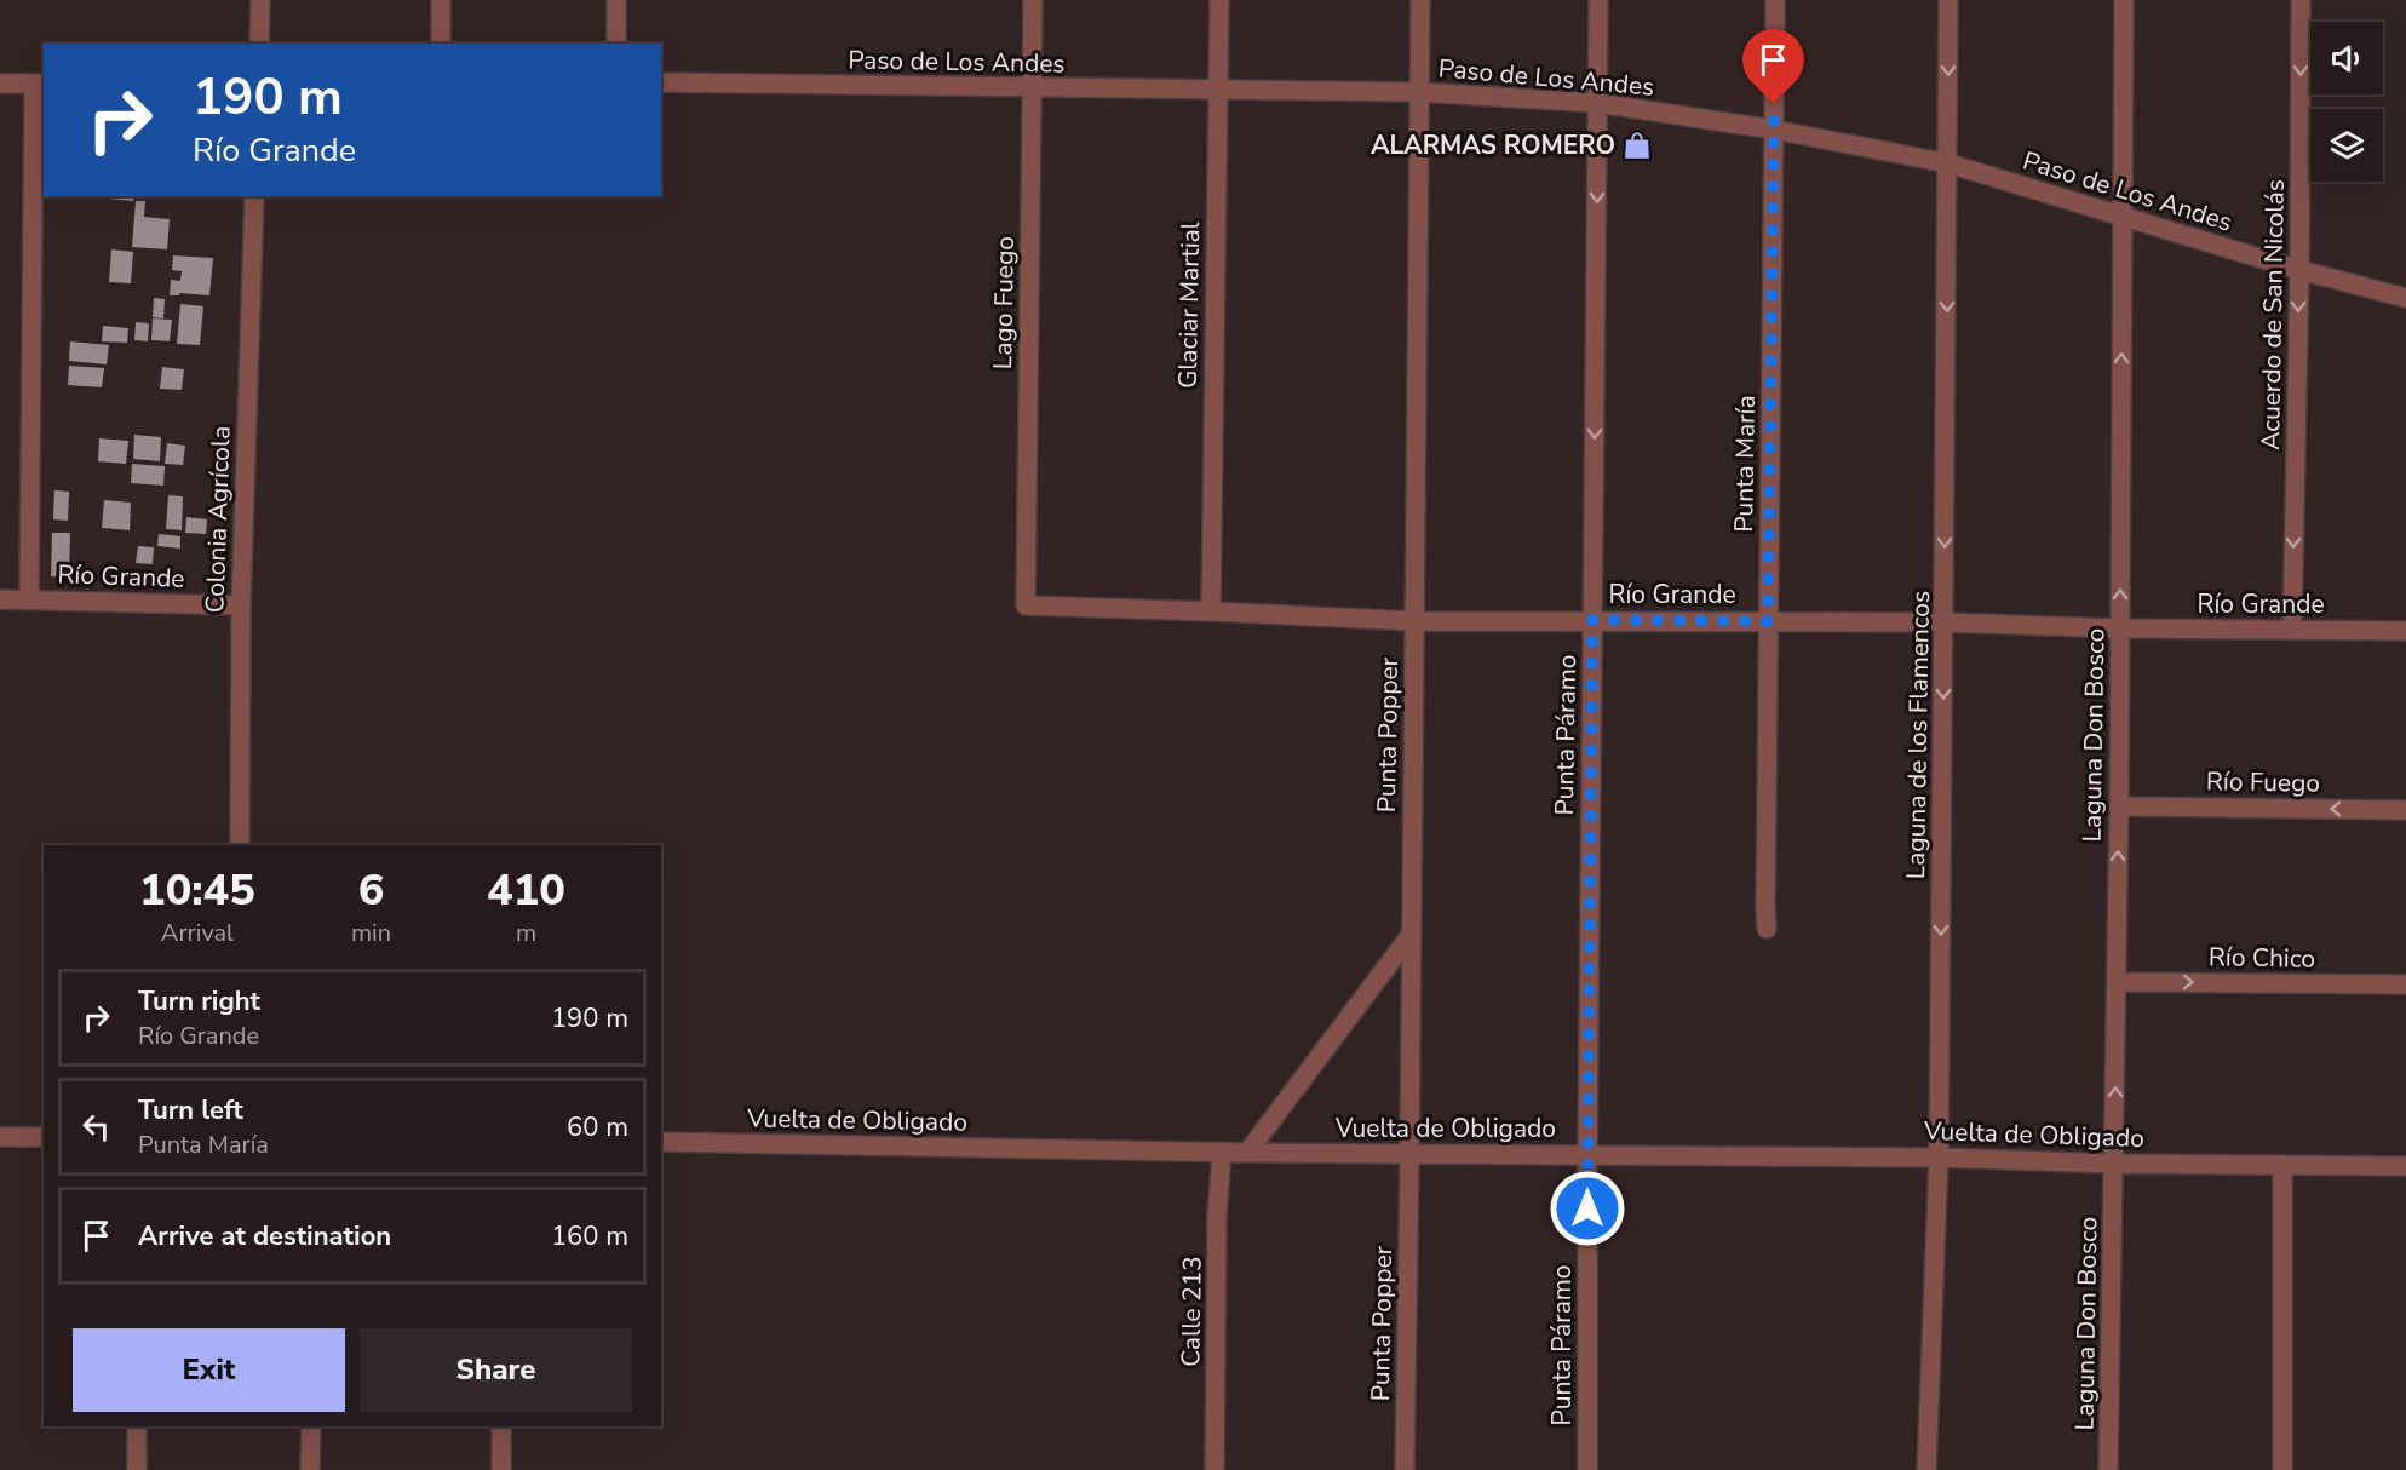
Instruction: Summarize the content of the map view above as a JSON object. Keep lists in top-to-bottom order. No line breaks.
{"streets":{"street":["Paso de Los Andes","Lago Fuego","Glaciar Martial","Acuerdo de San Nicolás","Punta María","Colonia Agrícola","Río Grande","Punta Popper","Punta Páramo","Laguna de los Flamencos","Laguna Don Bosco","Río Fuego","Río Chico","Vuelta de Obligado","Calle 213"]},"crossings":[["Paso de Los Andes","Lago Fuego"],["Paso de Los Andes","Glaciar Martial"],["Paso de Los Andes","Acuerdo de San Nicolás"],["Paso de Los Andes","Punta María"],["Paso de Los Andes","Punta Popper"],["Paso de Los Andes","Punta Páramo"],["Paso de Los Andes","Laguna de los Flamencos"],["Paso de Los Andes","Laguna Don Bosco"],["Lago Fuego","Río Grande"],["Glaciar Martial","Río Grande"],["Acuerdo de San Nicolás","Río Grande"],["Punta María","Río Grande"],["Colonia Agrícola","Río Grande"],["Río Grande","Punta Popper"],["Río Grande","Punta Páramo"],["Río Grande","Laguna de los Flamencos"],["Río Grande","Laguna Don Bosco"],["Punta Popper","Vuelta de Obligado"],["Punta Páramo","Vuelta de Obligado"],["Laguna de los Flamencos","Vuelta de Obligado"],["Laguna Don Bosco","Río Fuego"],["Laguna Don Bosco","Río Chico"],["Laguna Don Bosco","Vuelta de Obligado"],["Vuelta de Obligado","Calle 213"]],"one_way":["Acuerdo de San Nicolás","Punta Páramo","Laguna de los Flamencos","Laguna Don Bosco","Río Fuego","Río Chico"],"places":{"shop":["ALARMAS ROMERO"]},"page":{"turn":["190 m","Río Grande"],"eta":["10:45","Arrival","6","min","410","m"],"list":[{"name":"Turn right","note":"Río Grande","value":"190 m"},{"name":"Turn left","note":"Punta María","value":"60 m"},{"name":"Arrive at destination","value":"160 m"}],"buttons":["Exit","Share"]}}
